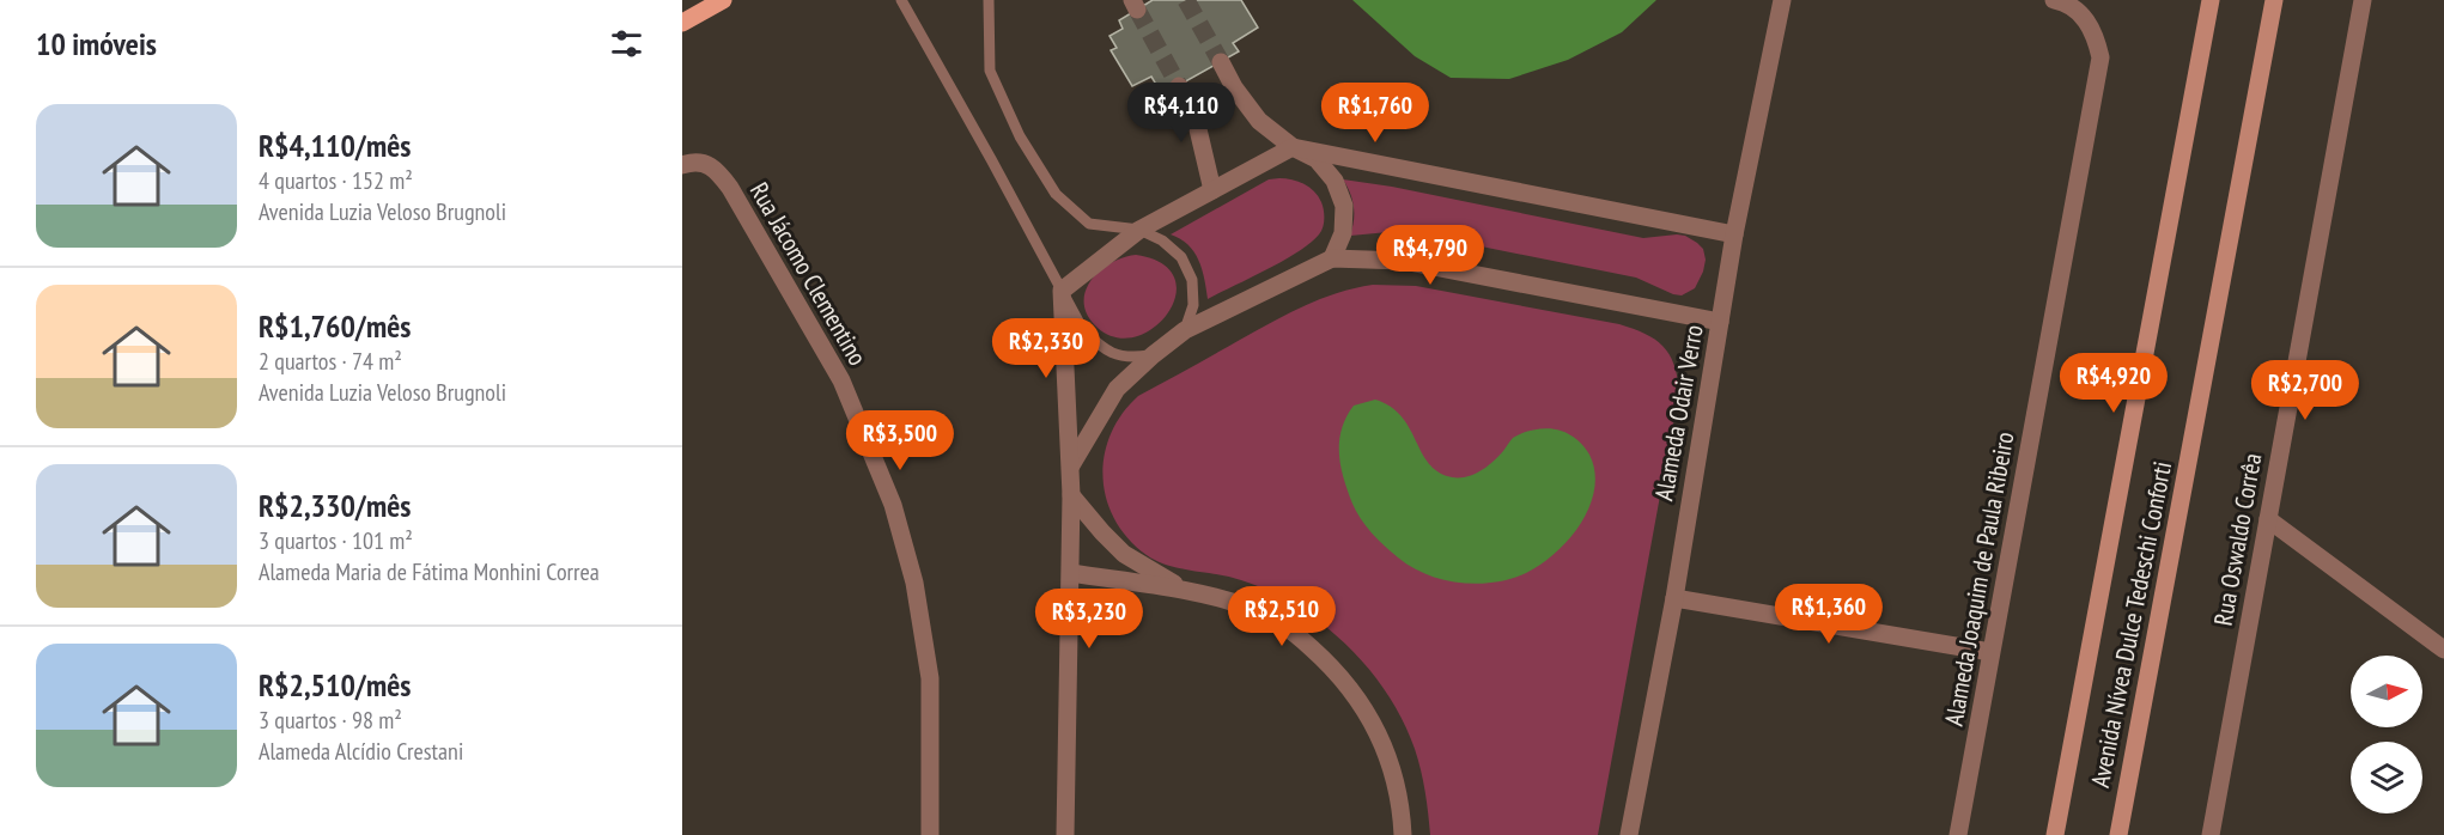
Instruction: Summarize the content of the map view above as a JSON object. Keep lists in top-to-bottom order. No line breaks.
{"streets":{"main road":["Avenida Nívea Dulce Tedeschi Conforti"],"street":["Rua Jácomo Clementino","Alameda Odair Verro","Rua Oswaldo Corrêa","Alameda Joaquim de Paula Ribeiro"]},"north":"right","page":{"heading":"10 imóveis","price":["R$4,110","R$1,760","R$4,790","R$2,330","R$4,920","R$2,700","R$3,500","R$1,360","R$2,510","R$3,230"],"list":[{"name":"R$4,110/mês","note":"4 quartos · 152 m² · Avenida Luzia Veloso Brugnoli"},{"name":"R$1,760/mês","note":"2 quartos · 74 m² · Avenida Luzia Veloso Brugnoli"},{"name":"R$2,330/mês","note":"3 quartos · 101 m² · Alameda Maria de Fátima Monhini Correa"},{"name":"R$2,510/mês","note":"3 quartos · 98 m² · Alameda Alcídio Crestani"}]}}
